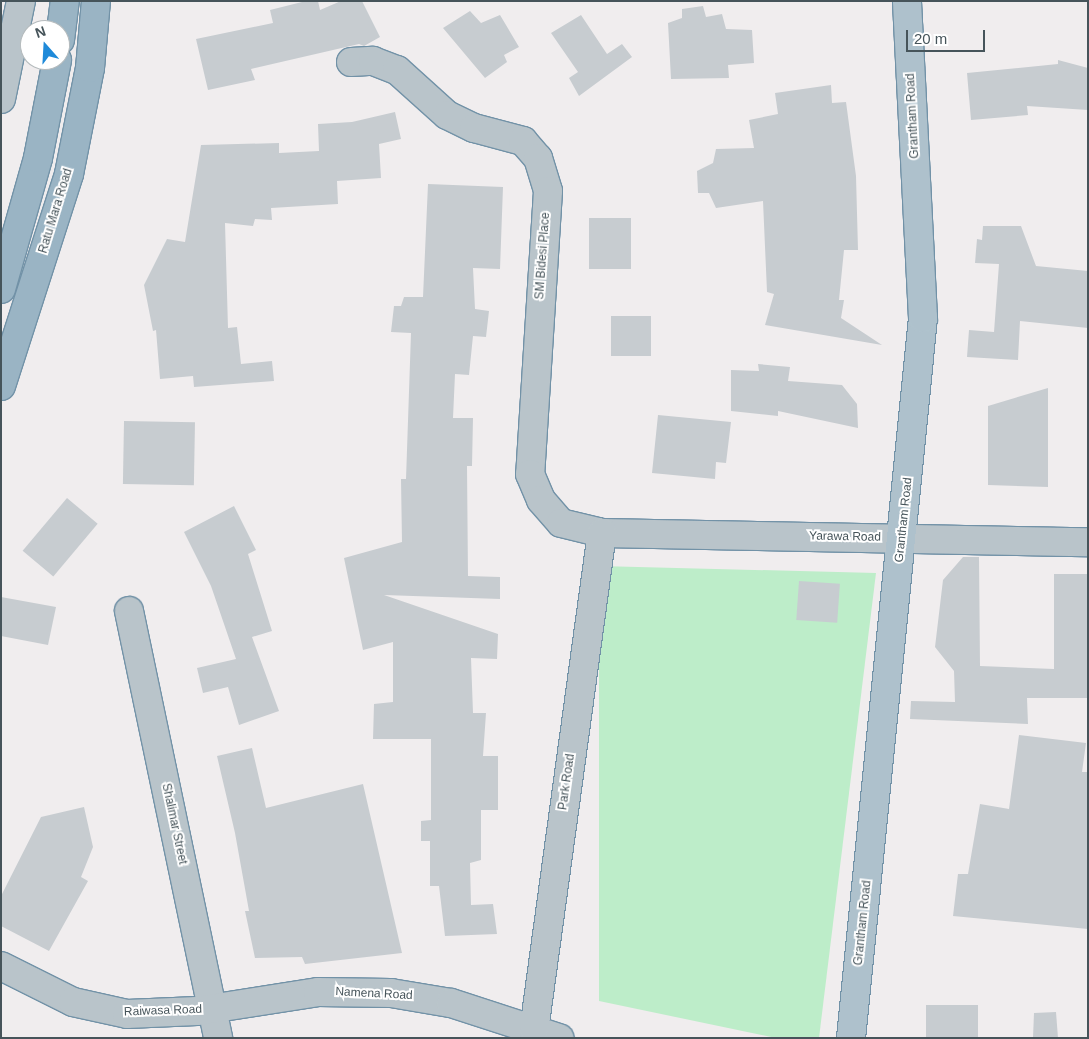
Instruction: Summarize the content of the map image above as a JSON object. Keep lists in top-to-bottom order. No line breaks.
{"streets":{"highway":["Ratu Mara Road"],"main road":["Grantham Road"],"street":["SM Bidesi Place","Yarawa Road","Park Road","Shalimar Street","Namena Road","Raiwasa Road"]},"crossings":[["Grantham Road","Yarawa Road"],["SM Bidesi Place","Yarawa Road"],["SM Bidesi Place","Park Road"],["Yarawa Road","Park Road"],["Park Road","Namena Road"],["Shalimar Street","Namena Road"],["Shalimar Street","Raiwasa Road"],["Namena Road","Raiwasa Road"]],"scale_bar":"20 m","north":"top"}
